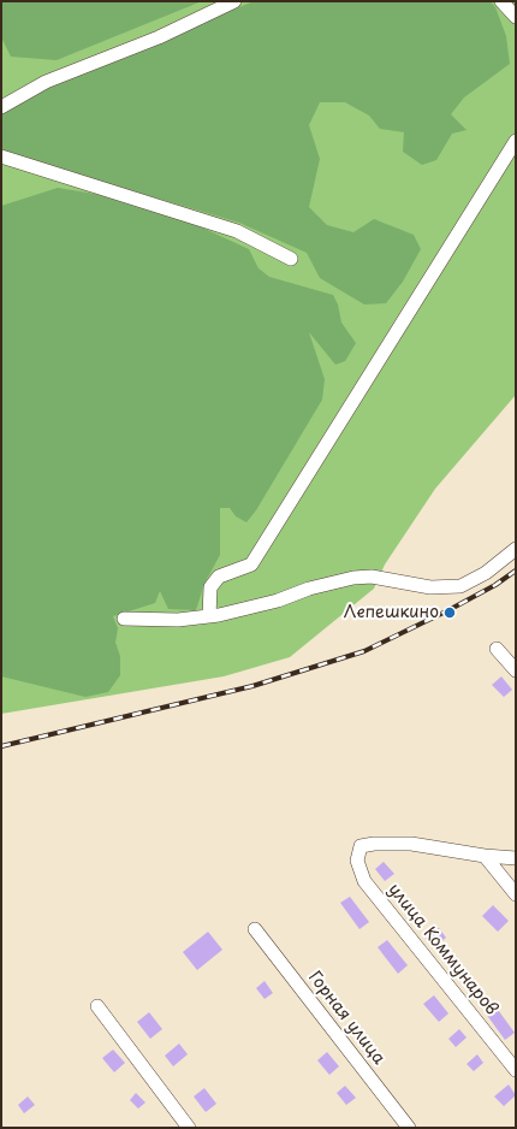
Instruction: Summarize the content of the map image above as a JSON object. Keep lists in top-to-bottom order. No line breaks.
{"streets":{"street":["улица Коммунаров","Горная улица"]},"places":["Лепешкино"]}
